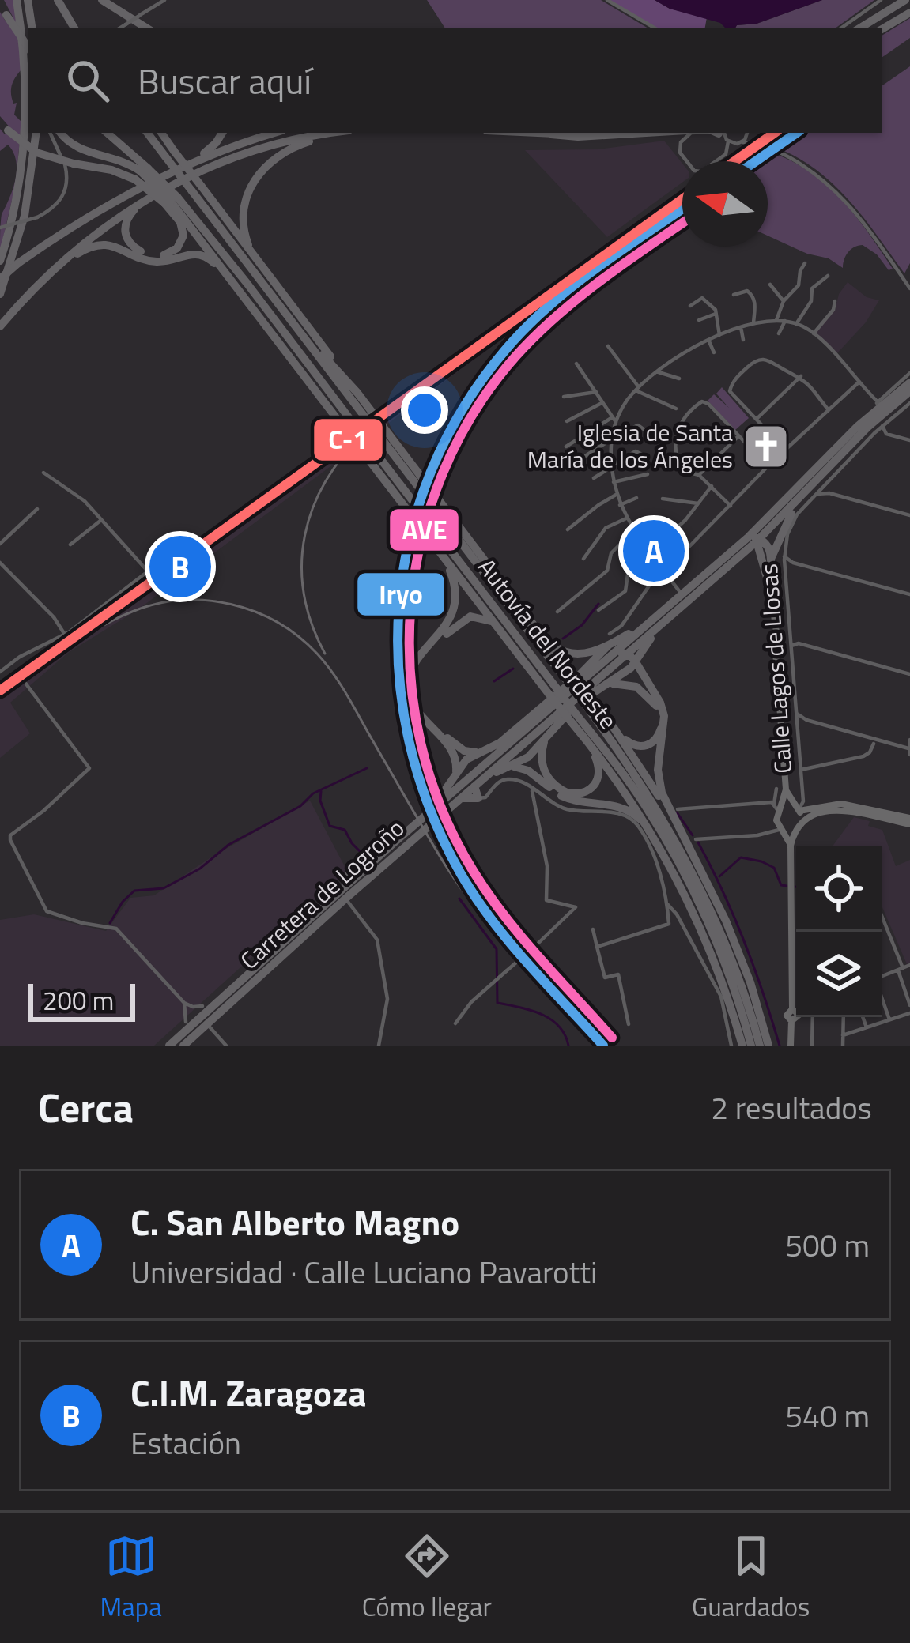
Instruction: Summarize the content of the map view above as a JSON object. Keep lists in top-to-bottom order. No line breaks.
{"streets":{"highway":["Autovía del Nordeste","Carretera de Logroño"],"street":["Calle Lagos de Llosas"]},"crossings":[["Calle Lagos de Llosas","Carretera de Logroño"]],"places":{"church":["Iglesia de Santa María de los Ángeles"]},"lines":["transit line Iryo","transit line C-1","transit line AVE"],"scale_bar":"200 m","north":"left","page":{"search":"Buscar aquí","pins":["A","B"],"scale":"200 m","heading":["Cerca","2 resultados"],"list":[{"mark":"A","name":"C. San Alberto Magno","note":"Universidad · Calle Luciano Pavarotti","value":"500 m"},{"mark":"B","name":"C.I.M. Zaragoza","note":"Estación","value":"540 m"}],"nav":["Mapa","Cómo llegar","Guardados"]}}
